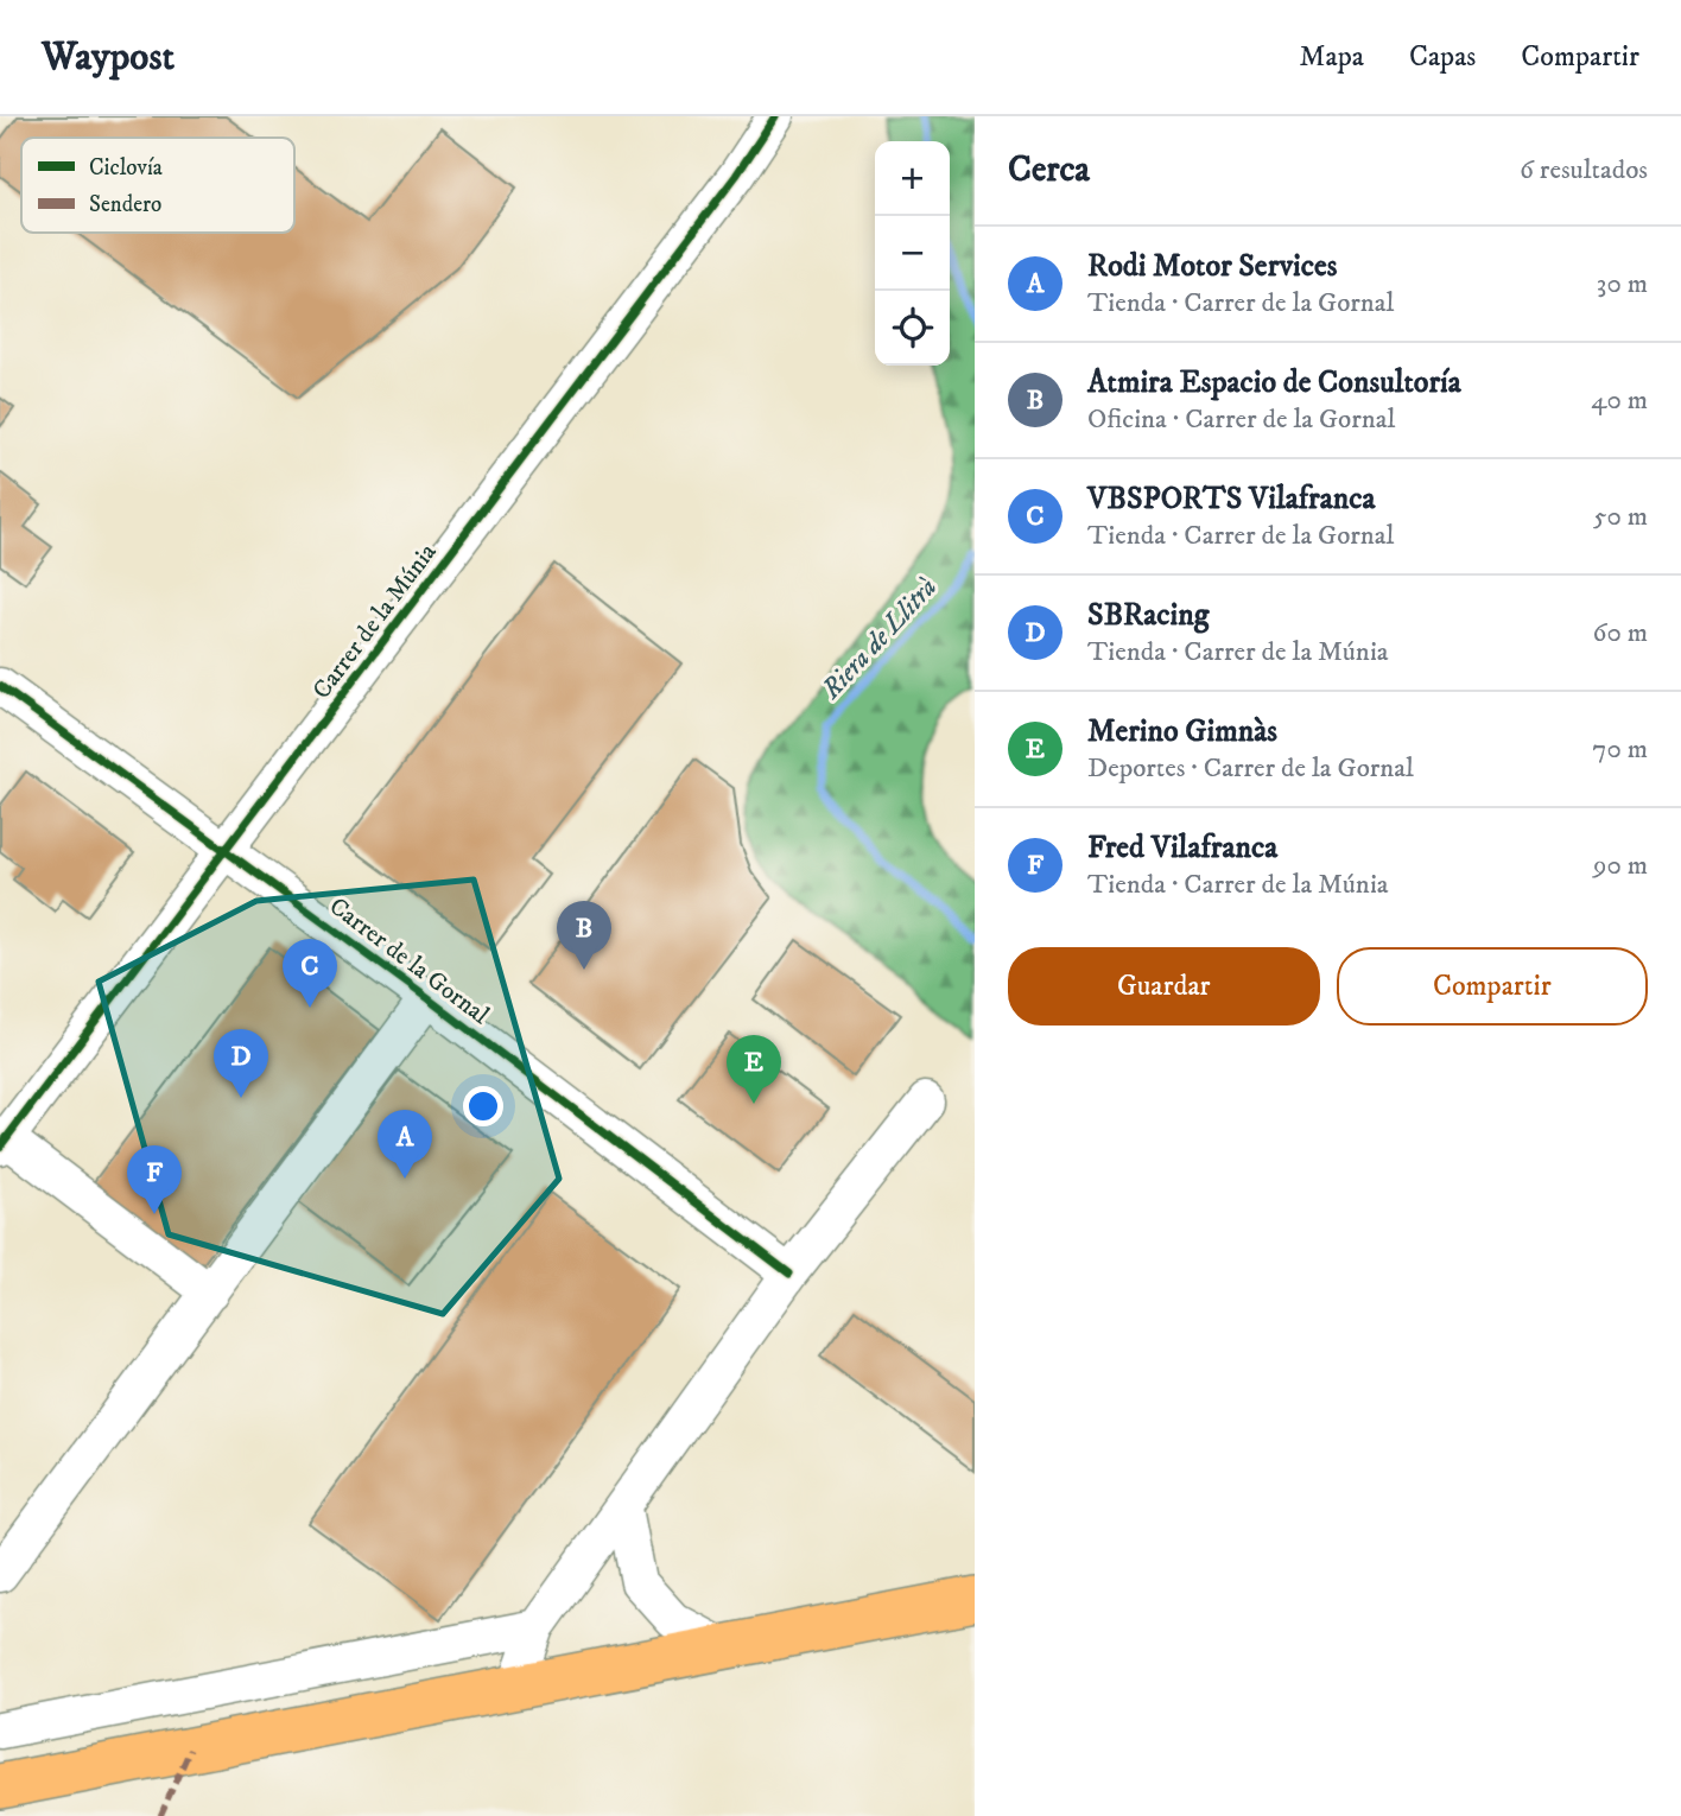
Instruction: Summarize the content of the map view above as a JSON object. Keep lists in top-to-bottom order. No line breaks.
{"streets":{"street":["Carrer de la Múnia","Carrer de la Gornal"]},"crossings":[["Carrer de la Múnia","Carrer de la Gornal"]],"water":["Riera de Llitrà"],"legend":["Ciclovía","Sendero"],"page":{"header":"Waypost","nav":["Mapa","Capas","Compartir"],"heading":["Cerca","6 resultados"],"map_buttons":["+","−"],"list":[{"mark":"A","name":"Rodi Motor Services","note":"Tienda · Carrer de la Gornal","value":"30 m"},{"mark":"B","name":"Atmira Espacio de Consultoría","note":"Oficina · Carrer de la Gornal","value":"40 m"},{"mark":"C","name":"VBSPORTS Vilafranca","note":"Tienda · Carrer de la Gornal","value":"50 m"},{"mark":"D","name":"SBRacing","note":"Tienda · Carrer de la Múnia","value":"60 m"},{"mark":"E","name":"Merino Gimnàs","note":"Deportes · Carrer de la Gornal","value":"70 m"},{"mark":"F","name":"Fred Vilafranca","note":"Tienda · Carrer de la Múnia","value":"90 m"}],"pins":["B","C","D","E","A","F"],"buttons":["Guardar","Compartir"]}}
